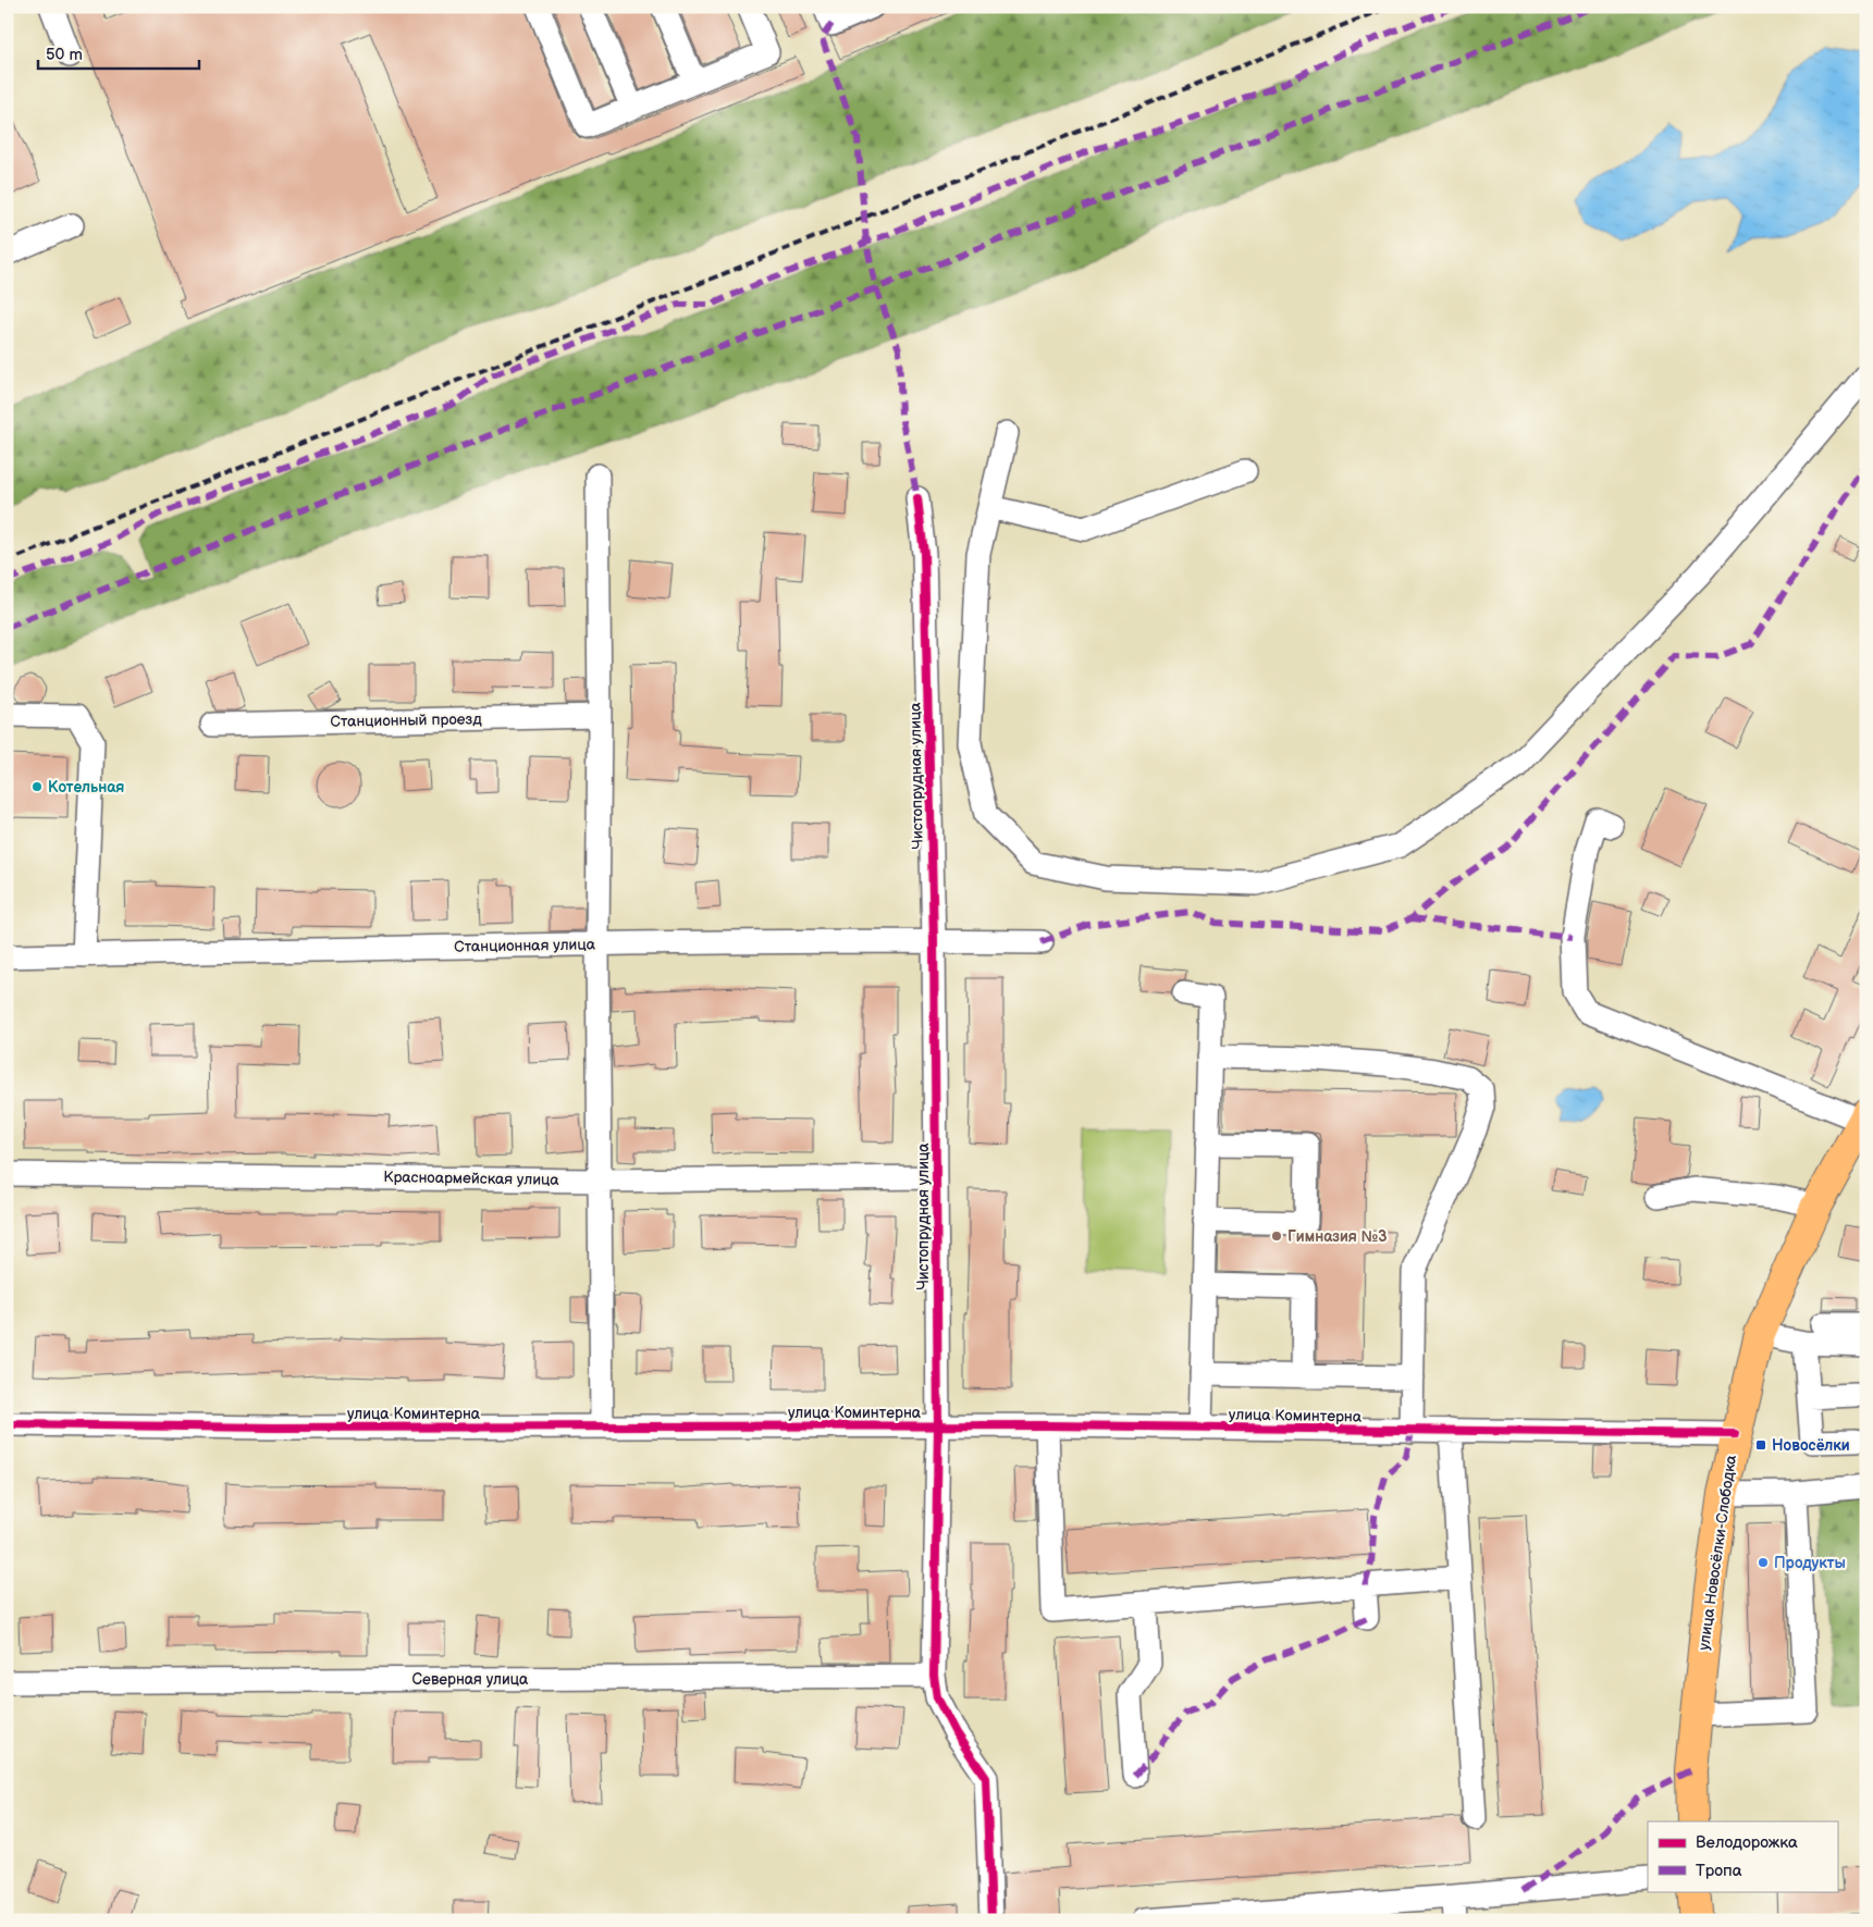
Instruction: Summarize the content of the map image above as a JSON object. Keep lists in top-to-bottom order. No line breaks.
{"streets":{"main road":["улица Новосёлки-Слободка"],"street":["Станционный проезд","Чистопрудная улица","Станционная улица","Красноармейская улица","улица Коминтерна","Северная улица"]},"crossings":[["Чистопрудная улица","Станционная улица"],["Чистопрудная улица","Красноармейская улица"],["Чистопрудная улица","улица Коминтерна"],["Чистопрудная улица","Северная улица"],["улица Коминтерна","улица Новосёлки-Слободка"]],"places":{"other":["Котельная","Гимназия №3","Продукты"],"transit":["Новосёлки"]},"legend":["Велодорожка","Тропа"],"scale_bar":"50 m"}
